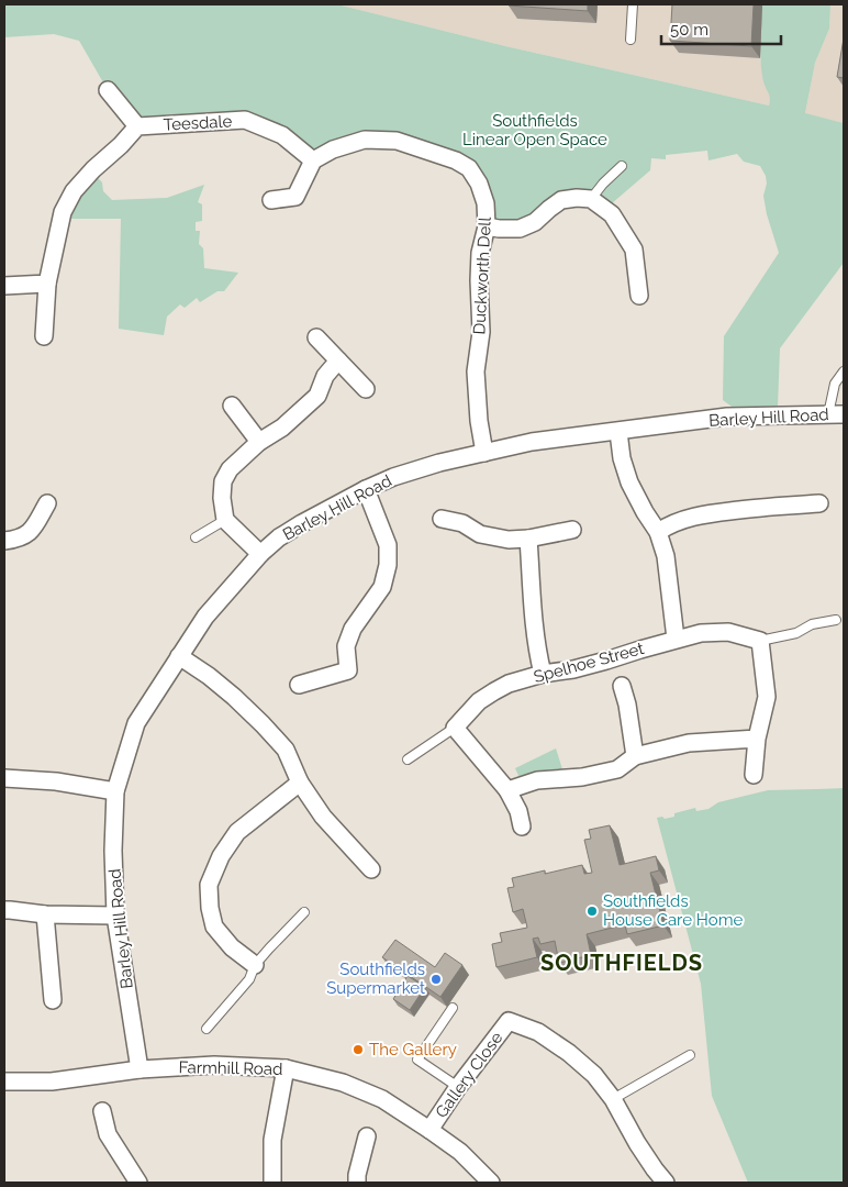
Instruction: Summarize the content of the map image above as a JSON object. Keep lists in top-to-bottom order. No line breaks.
{"streets":{"street":["Teesdale","Duckworth Dell","Barley Hill Road","Spelhoe Street","Farmhill Road","Gallery Close"]},"crossings":[["Teesdale","Duckworth Dell"],["Duckworth Dell","Barley Hill Road"],["Barley Hill Road","Farmhill Road"],["Farmhill Road","Gallery Close"]],"districts":["SOUTHFIELDS"],"parks":["Southfields Linear Open Space"],"places":["Southfields House Care Home","Southfields Supermarket","The Gallery"],"scale_bar":"50 m"}
